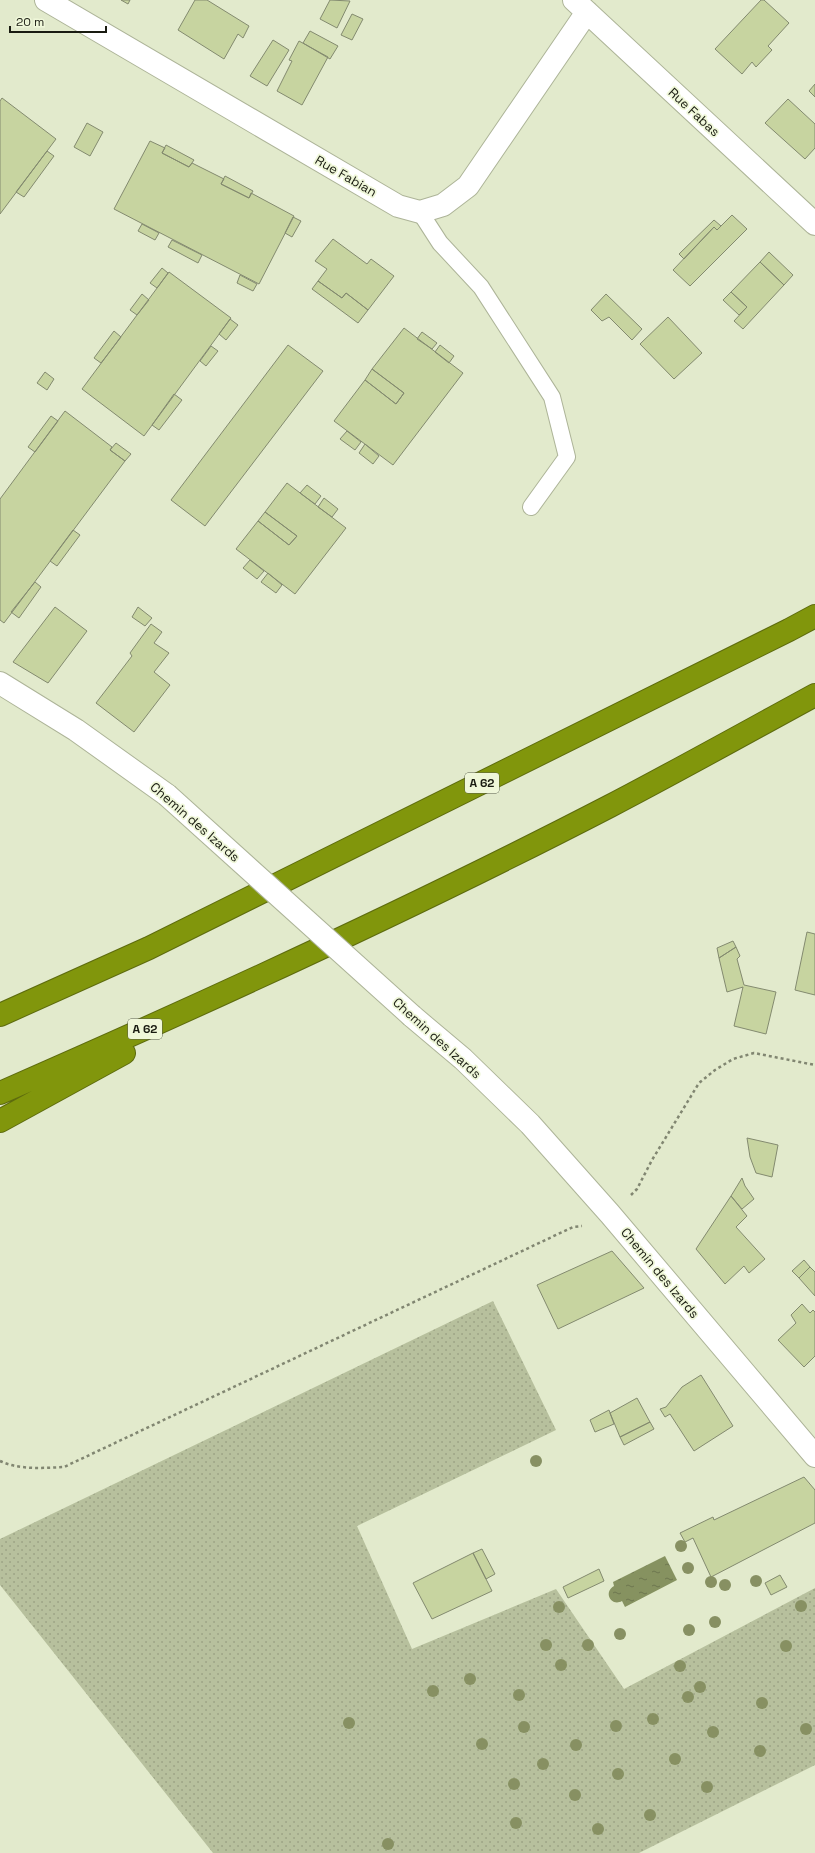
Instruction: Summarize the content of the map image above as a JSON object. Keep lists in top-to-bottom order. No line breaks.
{"streets":{"highway":["A 62"],"street":["Rue Fabas","Rue Fabian","Chemin des Izards"]},"scale_bar":"20 m"}
